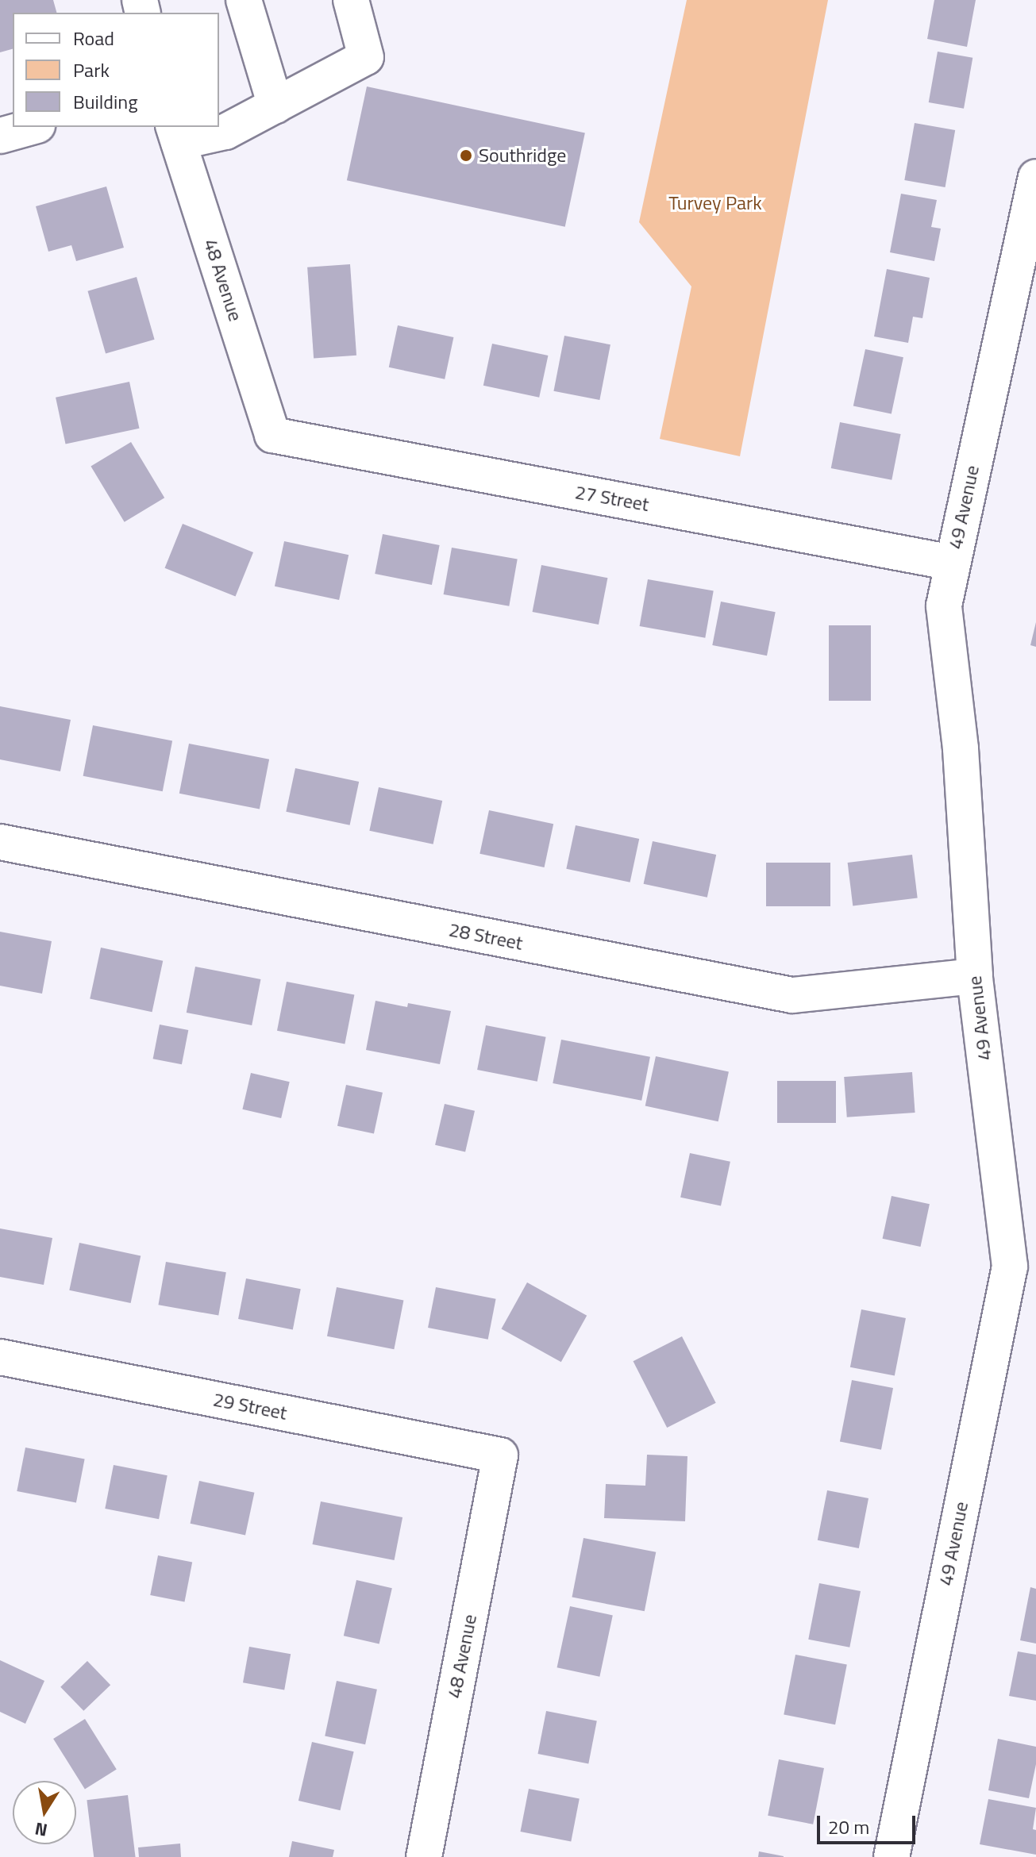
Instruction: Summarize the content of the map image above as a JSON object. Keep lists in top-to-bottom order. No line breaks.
{"streets":{"street":["48 Avenue","27 Street","49 Avenue","28 Street","29 Street"]},"crossings":[["48 Avenue","27 Street"],["48 Avenue","29 Street"],["27 Street","49 Avenue"],["49 Avenue","28 Street"]],"parks":["Turvey Park"],"places":["Southridge"],"legend":["Road","Park","Building"],"scale_bar":"20 m","north":"bottom"}
